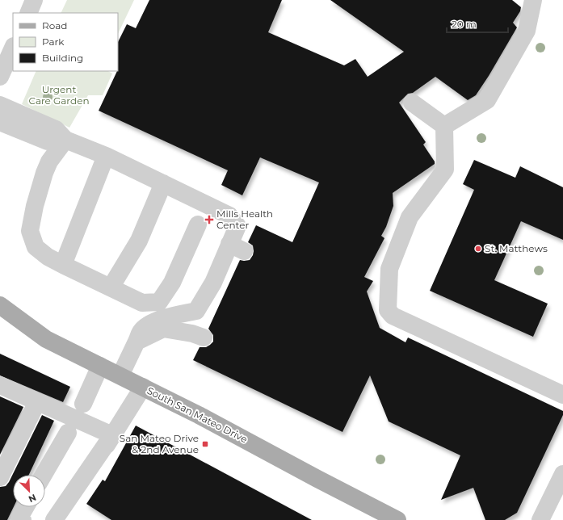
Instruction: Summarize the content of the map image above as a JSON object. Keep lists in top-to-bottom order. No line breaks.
{"streets":{"main road":["South San Mateo Drive"]},"parks":["Urgent Care Garden"],"places":{"health":["Mills Health Center"],"other":["St. Matthews"],"transit":["San Mateo Drive & 2nd Avenue"]},"legend":["Road","Park","Building"],"scale_bar":"20 m","north":"bottom right"}
